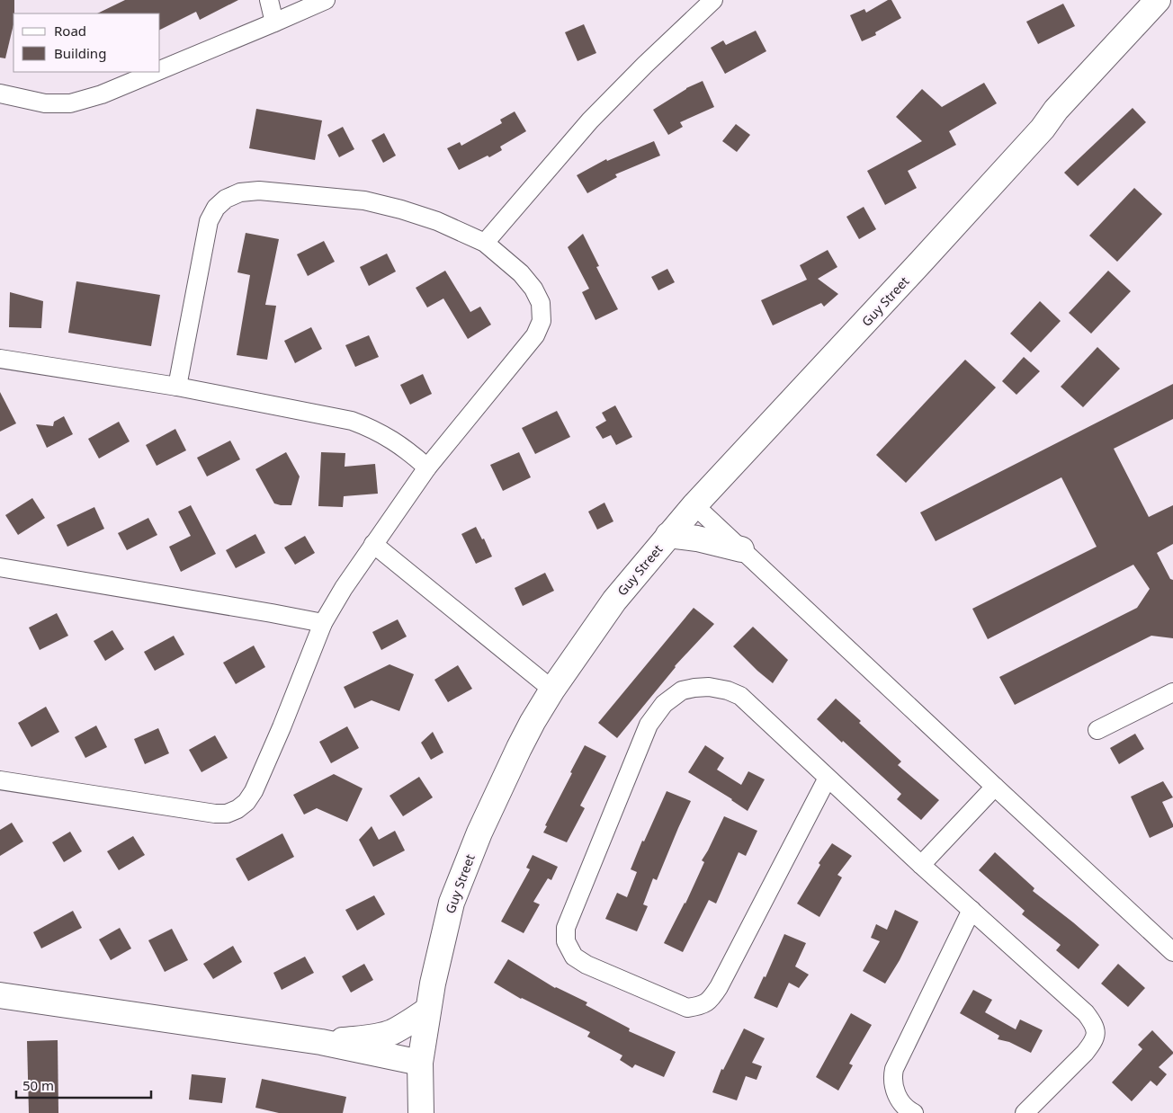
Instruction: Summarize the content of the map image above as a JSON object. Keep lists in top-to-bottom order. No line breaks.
{"streets":{"street":["Guy Street"]},"legend":["Road","Building"],"scale_bar":"50 m"}
